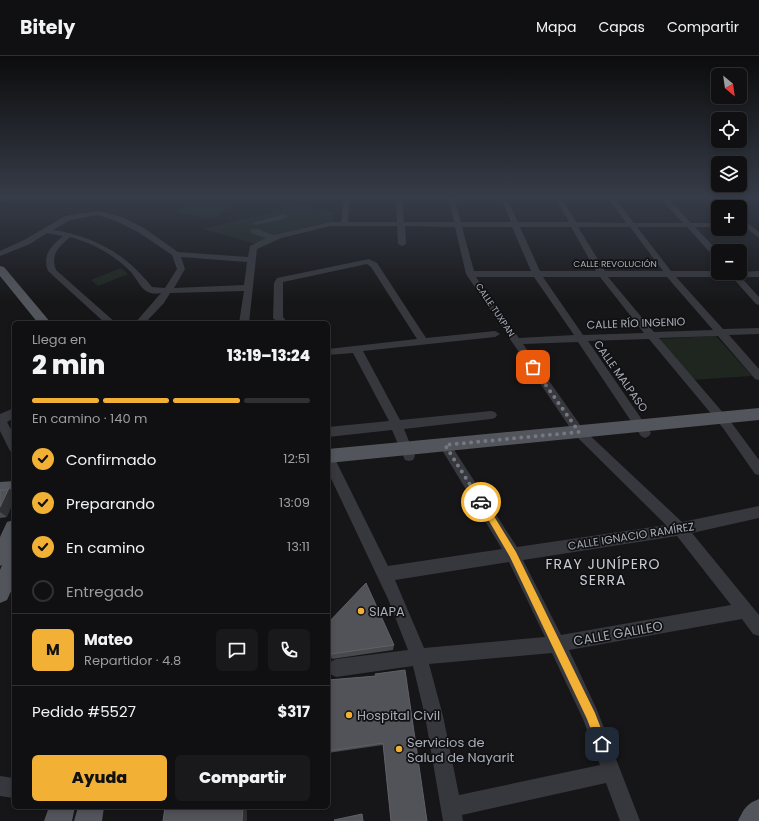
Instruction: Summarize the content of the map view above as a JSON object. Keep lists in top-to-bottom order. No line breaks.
{"streets":{"street":["CALLE REVOLUCIÓN","CALLE TUXPAN","CALLE RÍO INGENIO","CALLE MALPASO","CALLE IGNACIO RAMÍREZ","CALLE GALILEO"]},"crossings":[["CALLE REVOLUCIÓN","CALLE TUXPAN"],["CALLE REVOLUCIÓN","CALLE MALPASO"],["CALLE TUXPAN","CALLE RÍO INGENIO"],["CALLE TUXPAN","CALLE IGNACIO RAMÍREZ"],["CALLE TUXPAN","CALLE GALILEO"],["CALLE RÍO INGENIO","CALLE MALPASO"]],"districts":["FRAY JUNÍPERO SERRA"],"places":["SIAPA","Hospital Civil","Servicios de Salud de Nayarit"],"north":"bottom right","page":{"header":"Bitely","nav":["Mapa","Capas","Compartir"],"map_buttons":["+","−"],"heading":["2 min","Llega en","13:19–13:24"],"panel":["Mateo","Repartidor · 4.8","Pedido #5527","$317"],"bar":"En camino · 140 m","list":[["Confirmado","12:51"],["Preparando","13:09"],["En camino","13:11"],"Entregado"],"round":"M","buttons":["Ayuda","Compartir"]}}
